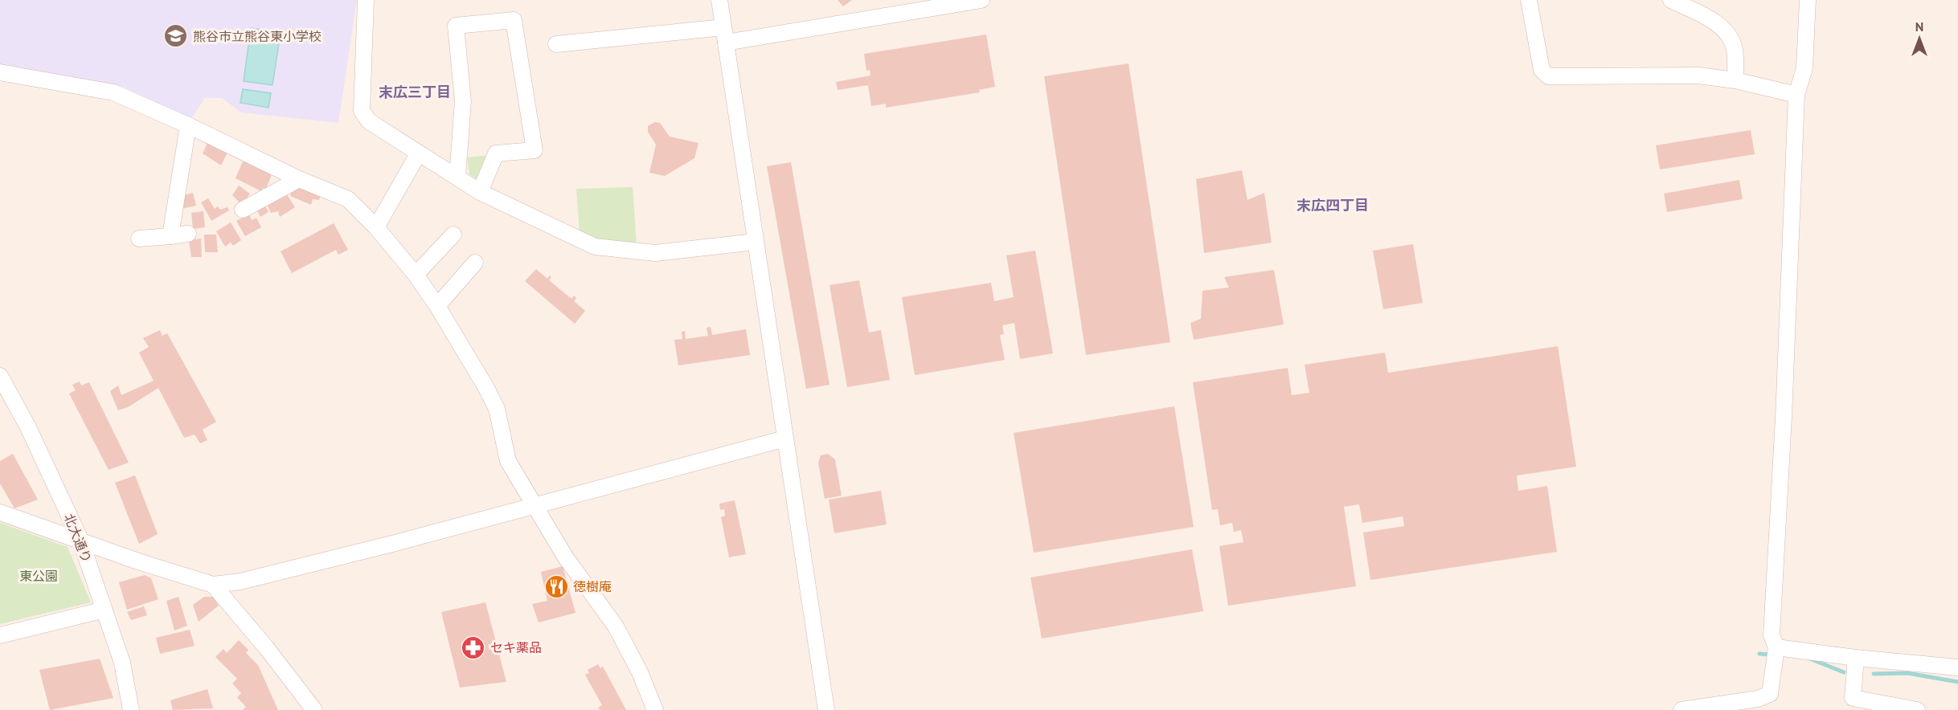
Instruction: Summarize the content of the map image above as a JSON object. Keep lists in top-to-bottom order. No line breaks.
{"streets":{"street":["北大通り"]},"districts":["末広三丁目","末広四丁目"],"parks":["東公園"],"places":{"school or university":["熊谷市立熊谷東小学校"],"restaurant":["徳樹庵"],"pharmacy":["セキ薬品"]},"north":"top"}
